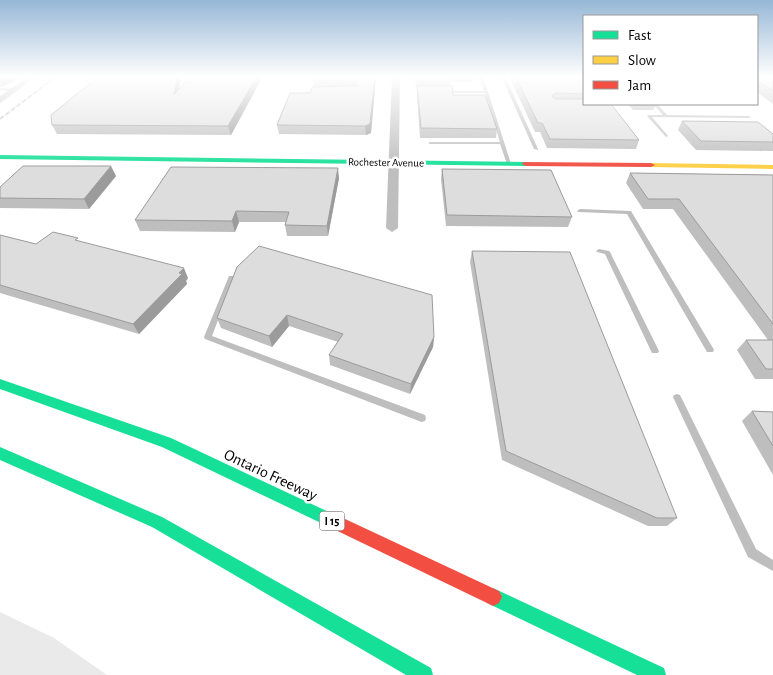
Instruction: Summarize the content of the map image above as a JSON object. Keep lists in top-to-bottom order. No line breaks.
{"streets":{"main road":["Rochester Avenue","Ontario Freeway","I 15"]},"legend":["Fast","Slow","Jam"]}
